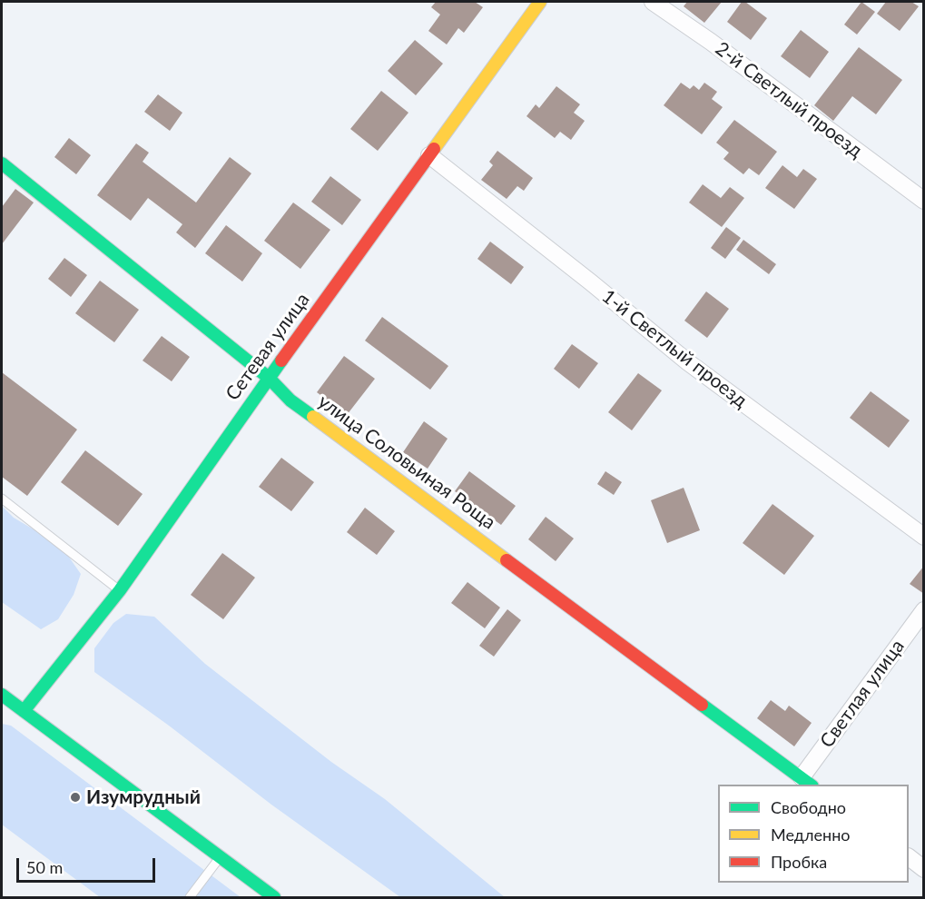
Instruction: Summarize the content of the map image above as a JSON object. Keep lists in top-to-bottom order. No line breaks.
{"streets":{"street":["2-й Светлый проезд","Сетевая улица","1-й Светлый проезд","улица Соловьиная Роща","Светлая улица"]},"crossings":[["Сетевая улица","1-й Светлый проезд"],["Сетевая улица","улица Соловьиная Роща"],["улица Соловьиная Роща","Светлая улица"]],"places":["Изумрудный"],"legend":["Свободно","Медленно","Пробка"],"scale_bar":"50 m"}
